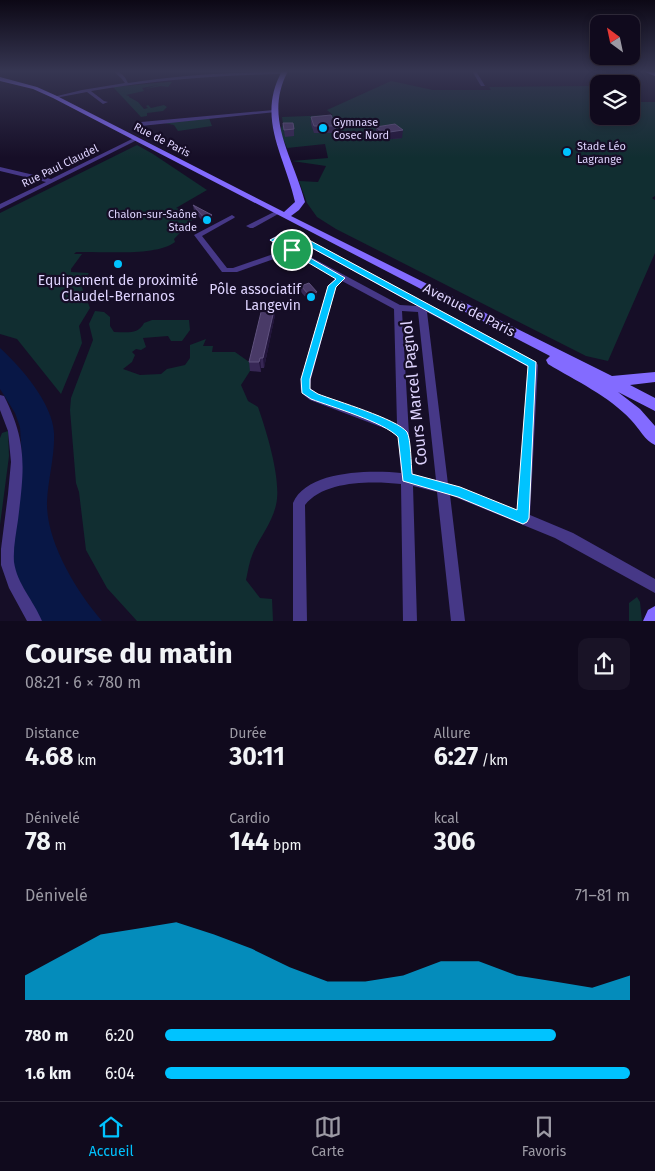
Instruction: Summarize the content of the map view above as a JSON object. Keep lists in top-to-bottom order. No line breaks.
{"streets":{"main road":["Rue de Paris","Avenue de Paris"],"street":["Rue Paul Claudel","Cours Marcel Pagnol"]},"crossings":[["Rue de Paris","Rue Paul Claudel"],["Rue de Paris","Avenue de Paris"]],"places":["Gymnase Cosec Nord","Stade Léo Lagrange","Chalon-sur-Saône Stade","Equipement de proximité Claudel-Bernanos","Pôle associatif Langevin"],"north":"top left","page":{"heading":["Course du matin","08:21 · 6 × 780 m"],"stats":[["Distance","4.68 km"],["Durée","30:11"],["Allure","6:27 /km"],["Dénivelé","78 m"],["Cardio","144 bpm"],["kcal","306"]],"chart":["Dénivelé","71–81 m"],"list":[{"name":"780 m","note":"6:20"},{"name":"1.6 km","note":"6:04"}],"tabs":["Accueil","Carte","Favoris"]}}
